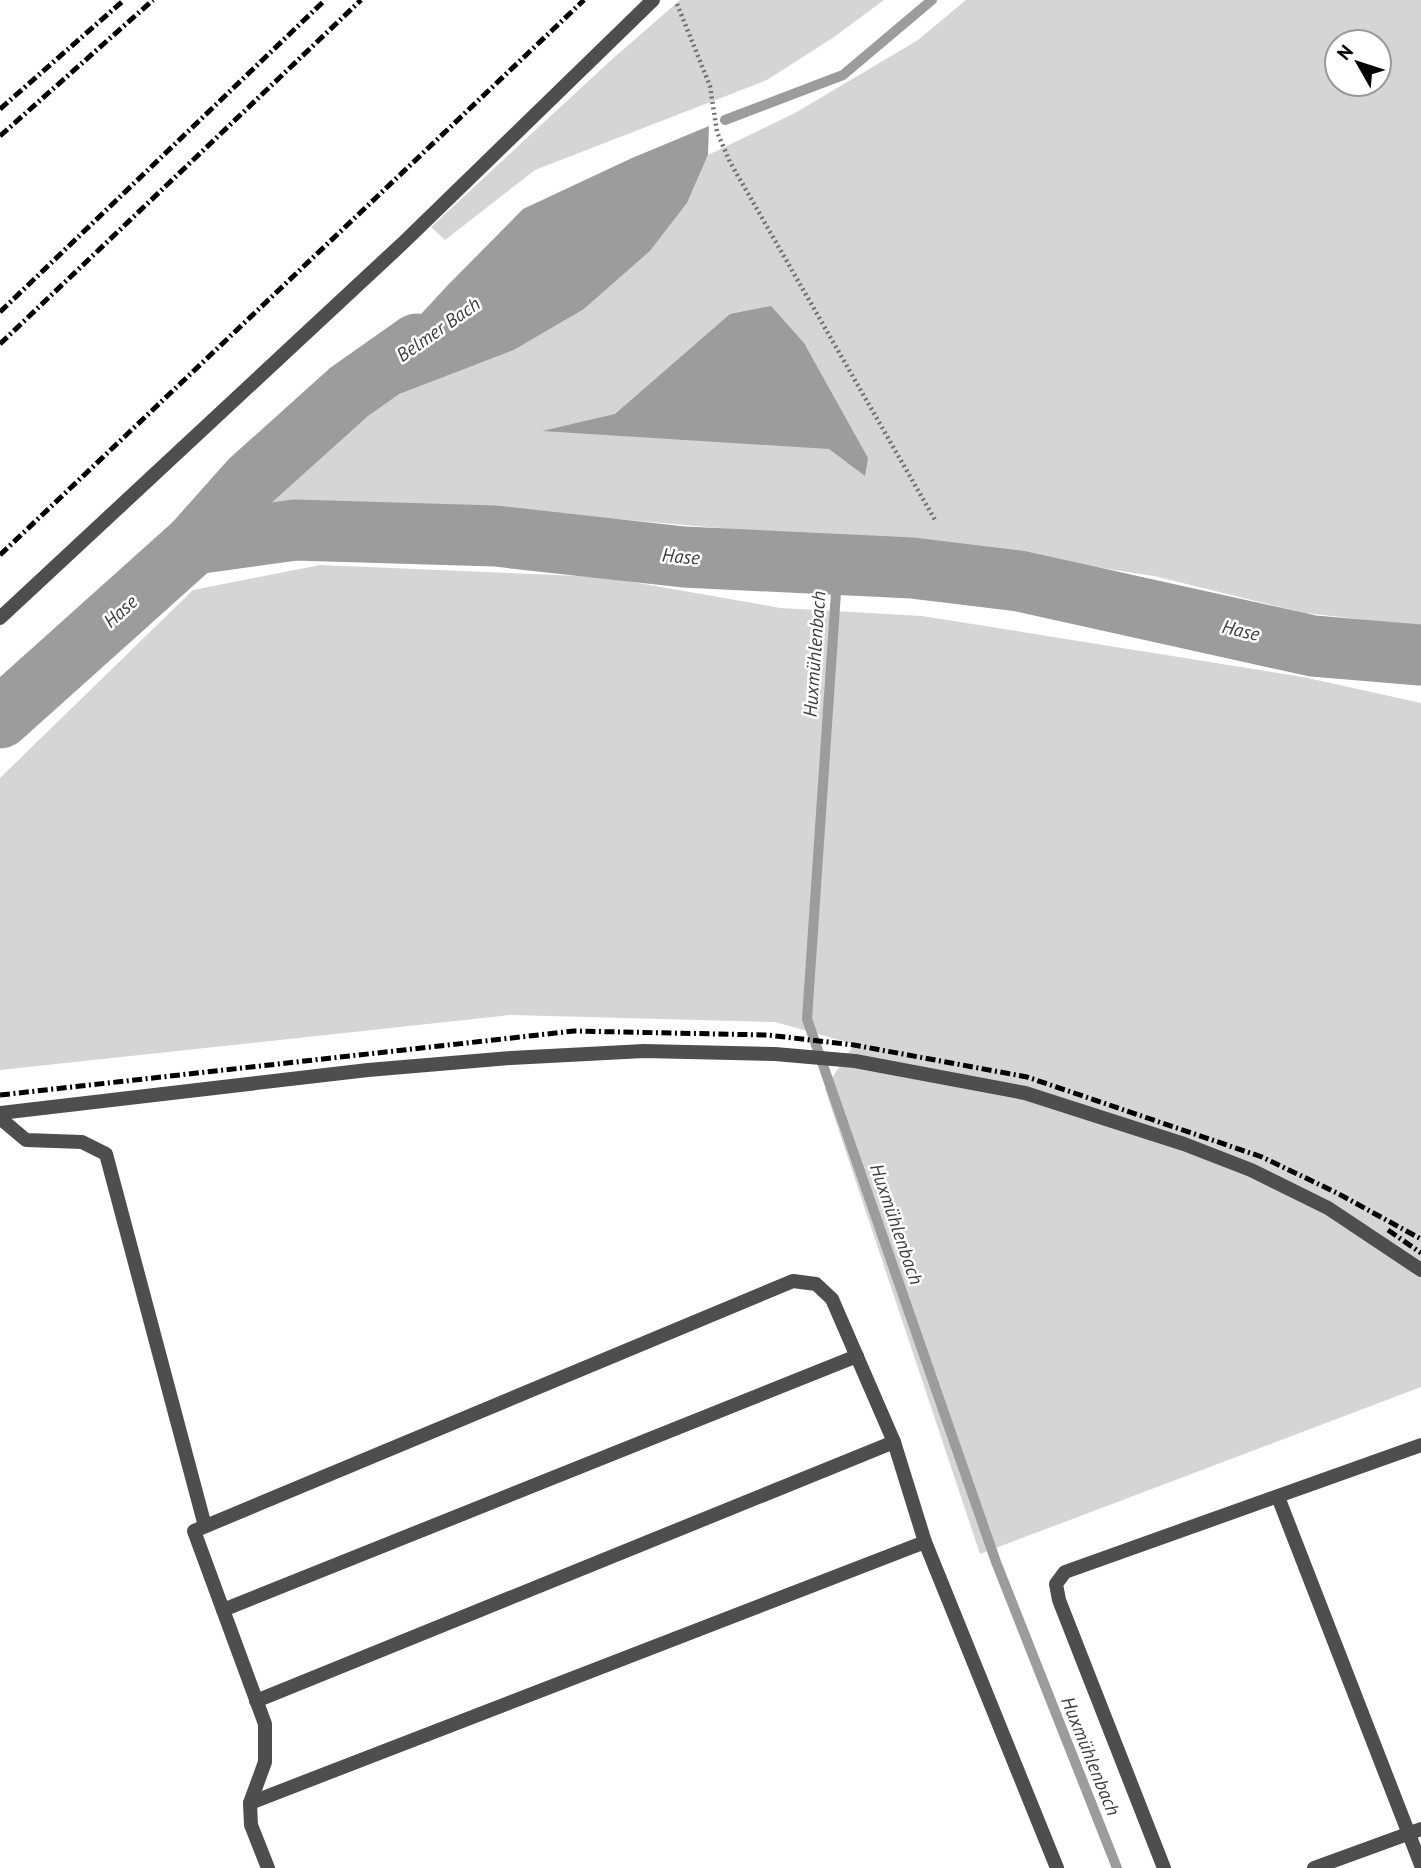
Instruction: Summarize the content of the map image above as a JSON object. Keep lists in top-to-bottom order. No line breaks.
{"water":["Belmer Bach","Hase","Huxmühlenbach"],"north":"top left"}
